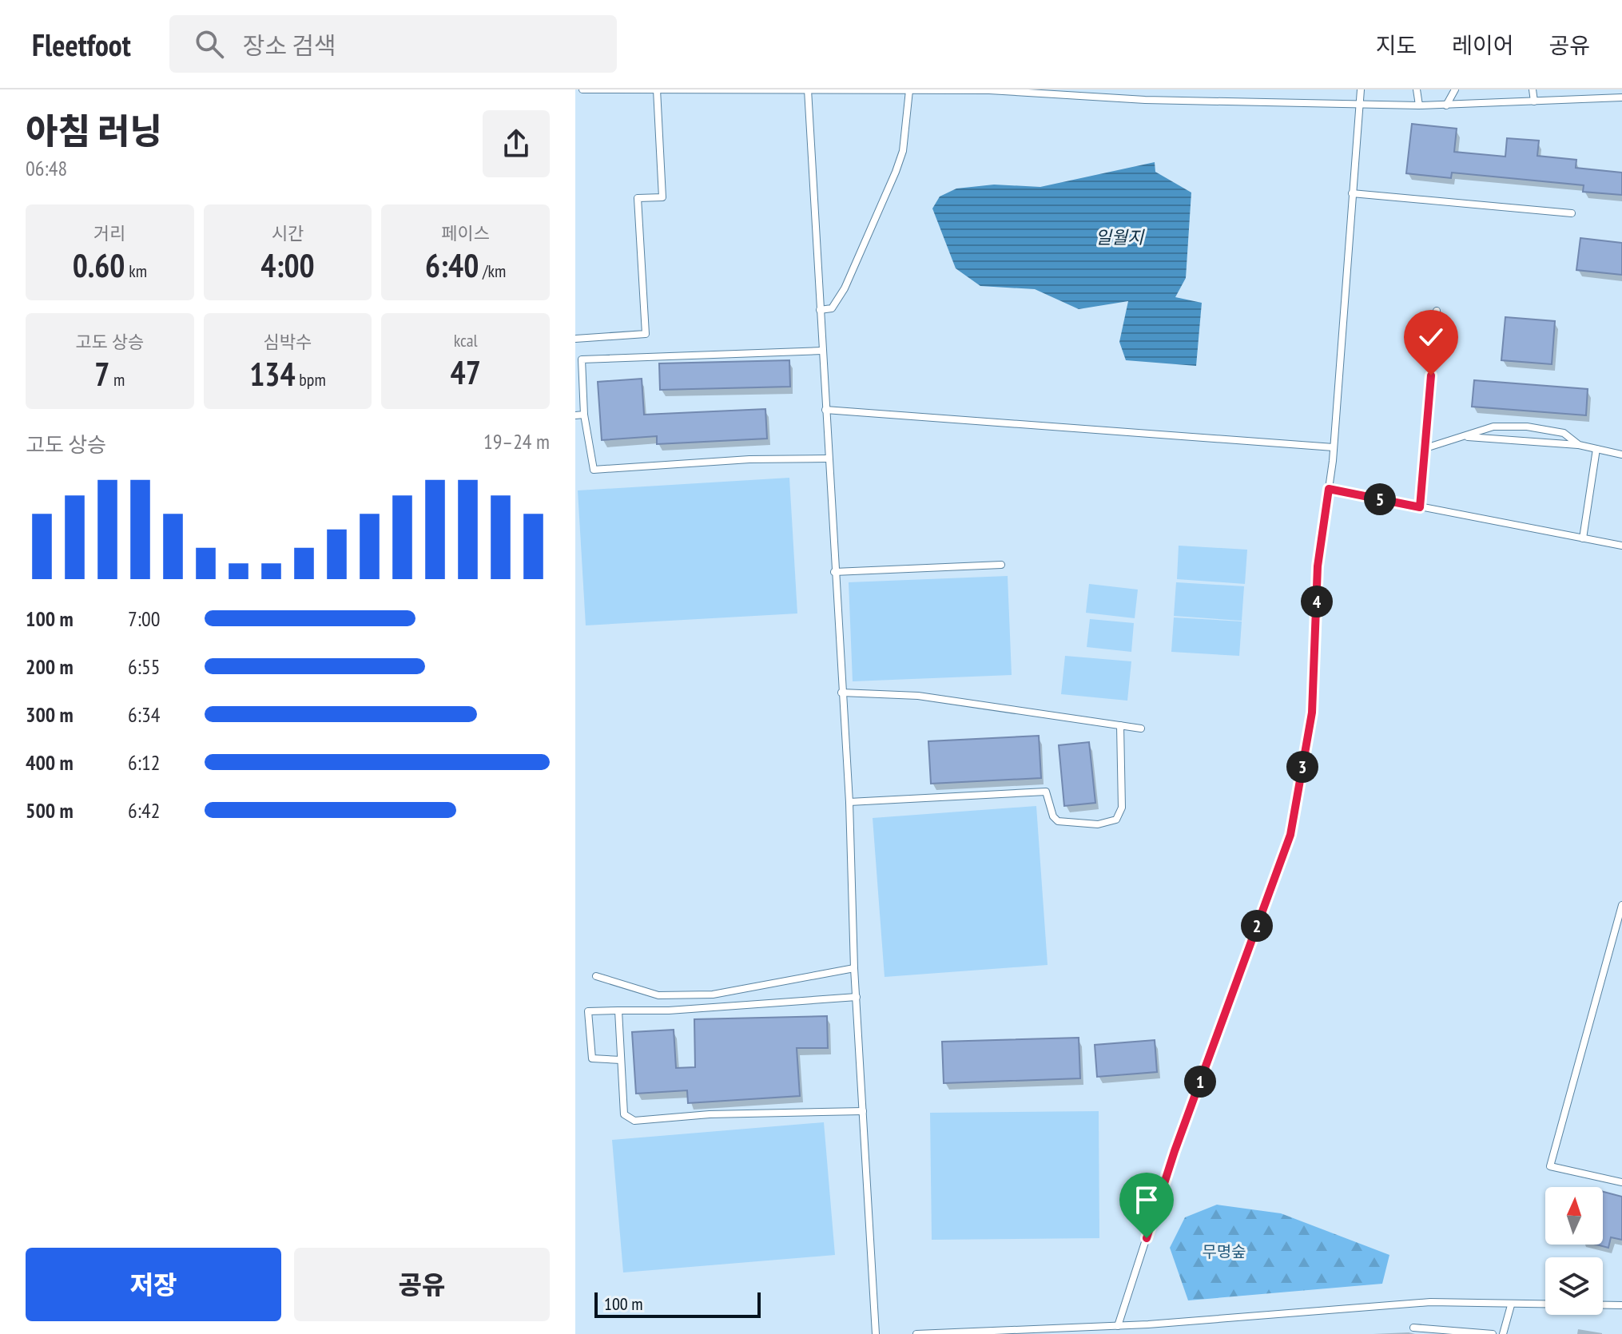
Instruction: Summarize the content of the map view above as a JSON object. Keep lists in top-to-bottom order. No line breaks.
{"water":["일월지"],"parks":["무명숲"],"scale_bar":"100 m","north":"top","page":{"header":"Fleetfoot","search":"장소 검색","nav":["지도","레이어","공유"],"heading":["아침 러닝","06:48"],"stats":[["거리","0.60 km"],["시간","4:00"],["페이스","6:40 /km"],["고도 상승","7 m"],["심박수","134 bpm"],["kcal","47"]],"chart":["고도 상승","19–24 m"],"pins":["5","4","3","2","1"],"list":[{"name":"100 m","note":"7:00"},{"name":"200 m","note":"6:55"},{"name":"300 m","note":"6:34"},{"name":"400 m","note":"6:12"},{"name":"500 m","note":"6:42"}],"buttons":["저장","공유"],"scale":"100 m"}}
